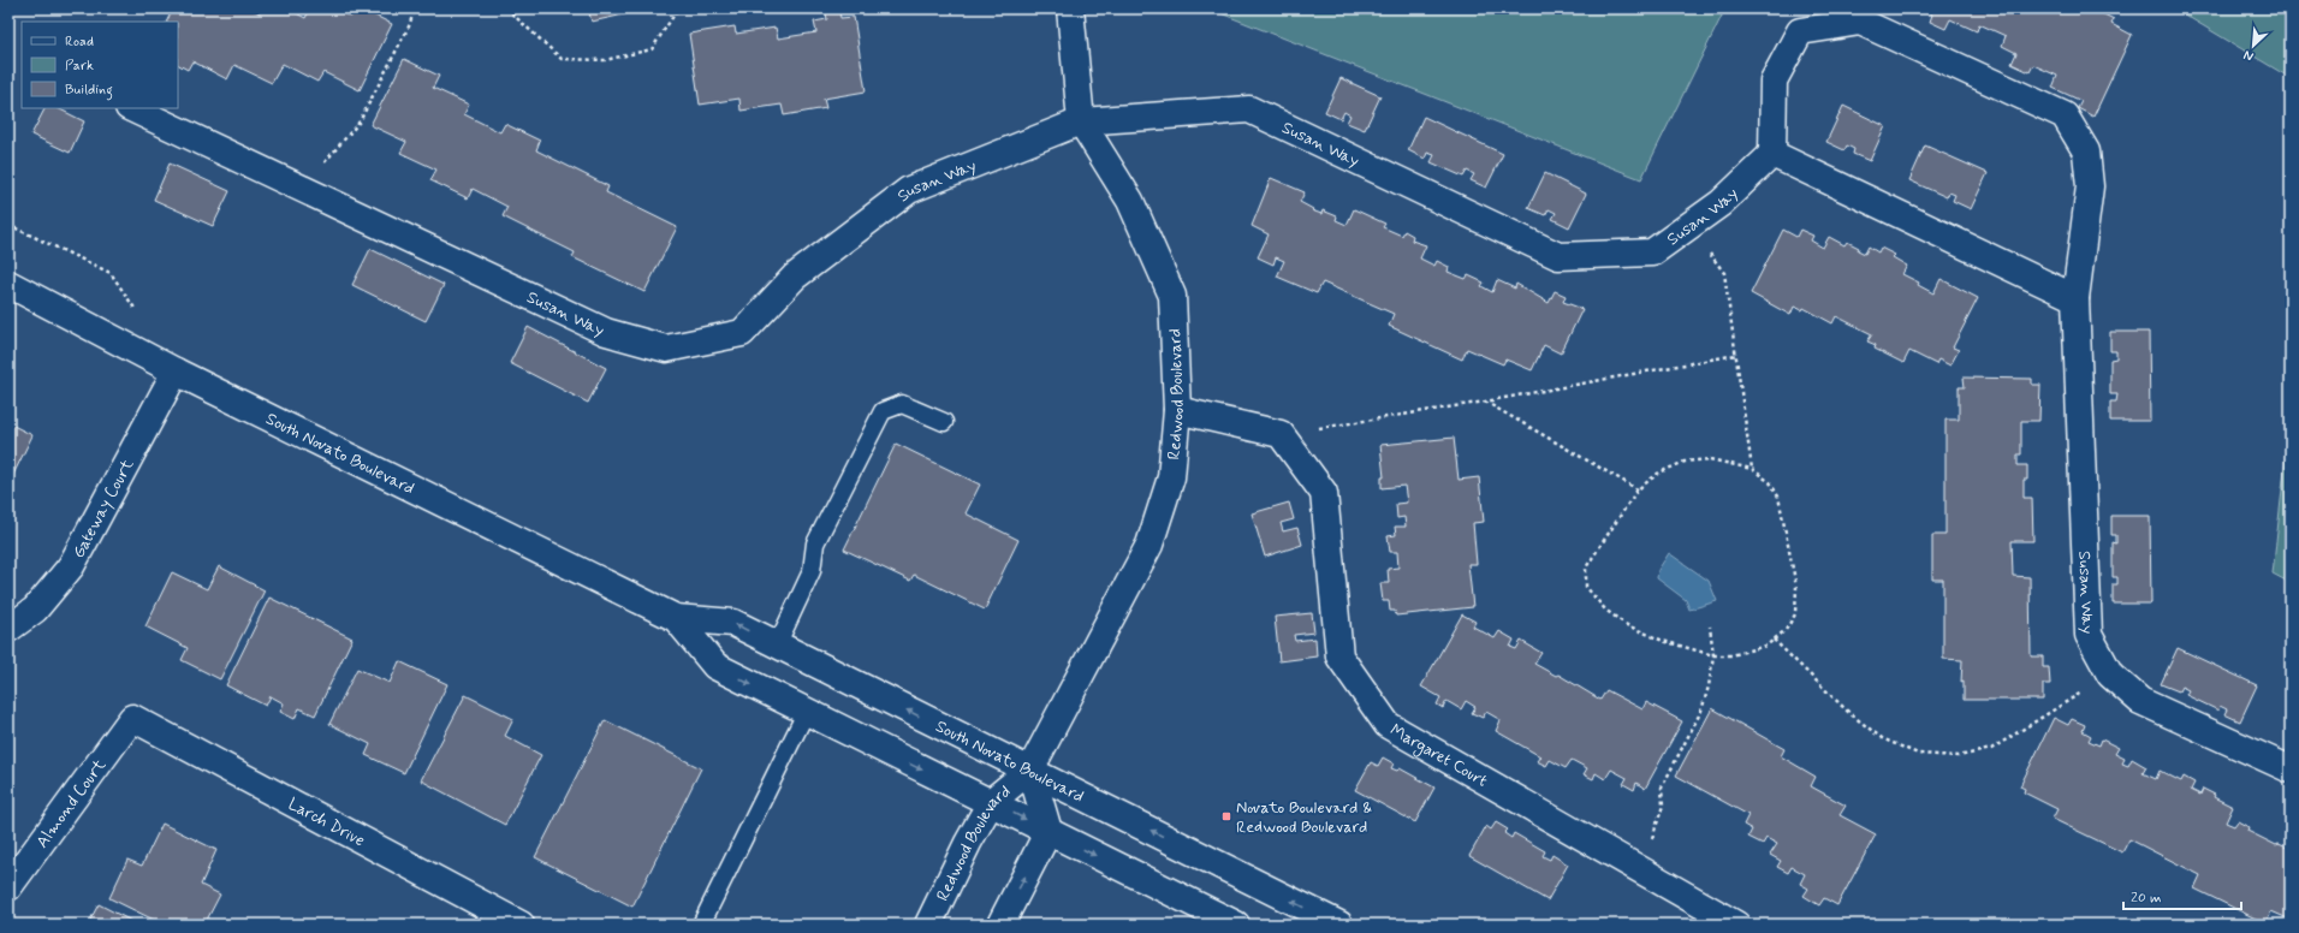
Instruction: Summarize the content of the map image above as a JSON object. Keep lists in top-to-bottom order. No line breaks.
{"streets":{"street":["Susan Way","Redwood Boulevard","South Novato Boulevard","Gateway Court","Margaret Court","Almond Court","Larch Drive"]},"crossings":[["Susan Way","Redwood Boulevard"],["Redwood Boulevard","South Novato Boulevard"],["South Novato Boulevard","Gateway Court"],["Almond Court","Larch Drive"]],"places":{"transit":["Novato Boulevard & Redwood Boulevard"]},"legend":["Road","Park","Building"],"scale_bar":"20 m","north":"bottom left"}
